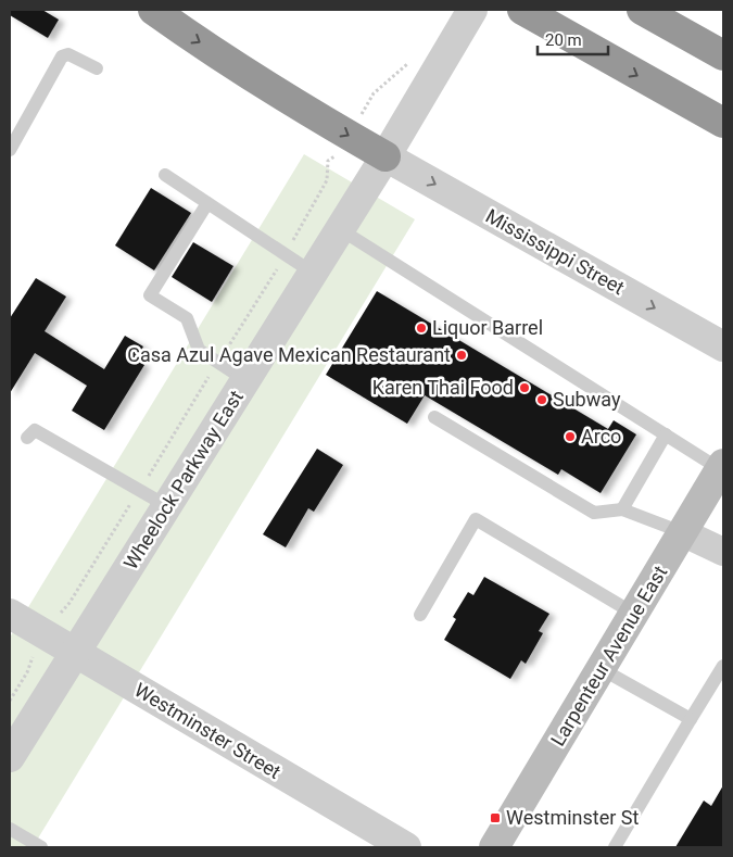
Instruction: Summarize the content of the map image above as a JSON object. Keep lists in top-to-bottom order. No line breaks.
{"streets":{"main road":["Larpenteur Avenue East"],"street":["Mississippi Street","Wheelock Parkway East","Westminster Street"]},"crossings":[["Mississippi Street","Wheelock Parkway East"],["Wheelock Parkway East","Westminster Street"]],"one_way":["Mississippi Street"],"places":{"other":["Liquor Barrel","Casa Azul Agave Mexican Restaurant","Karen Thai Food","Subway","Arco"],"transit":["Westminster St"]},"scale_bar":"20 m"}
